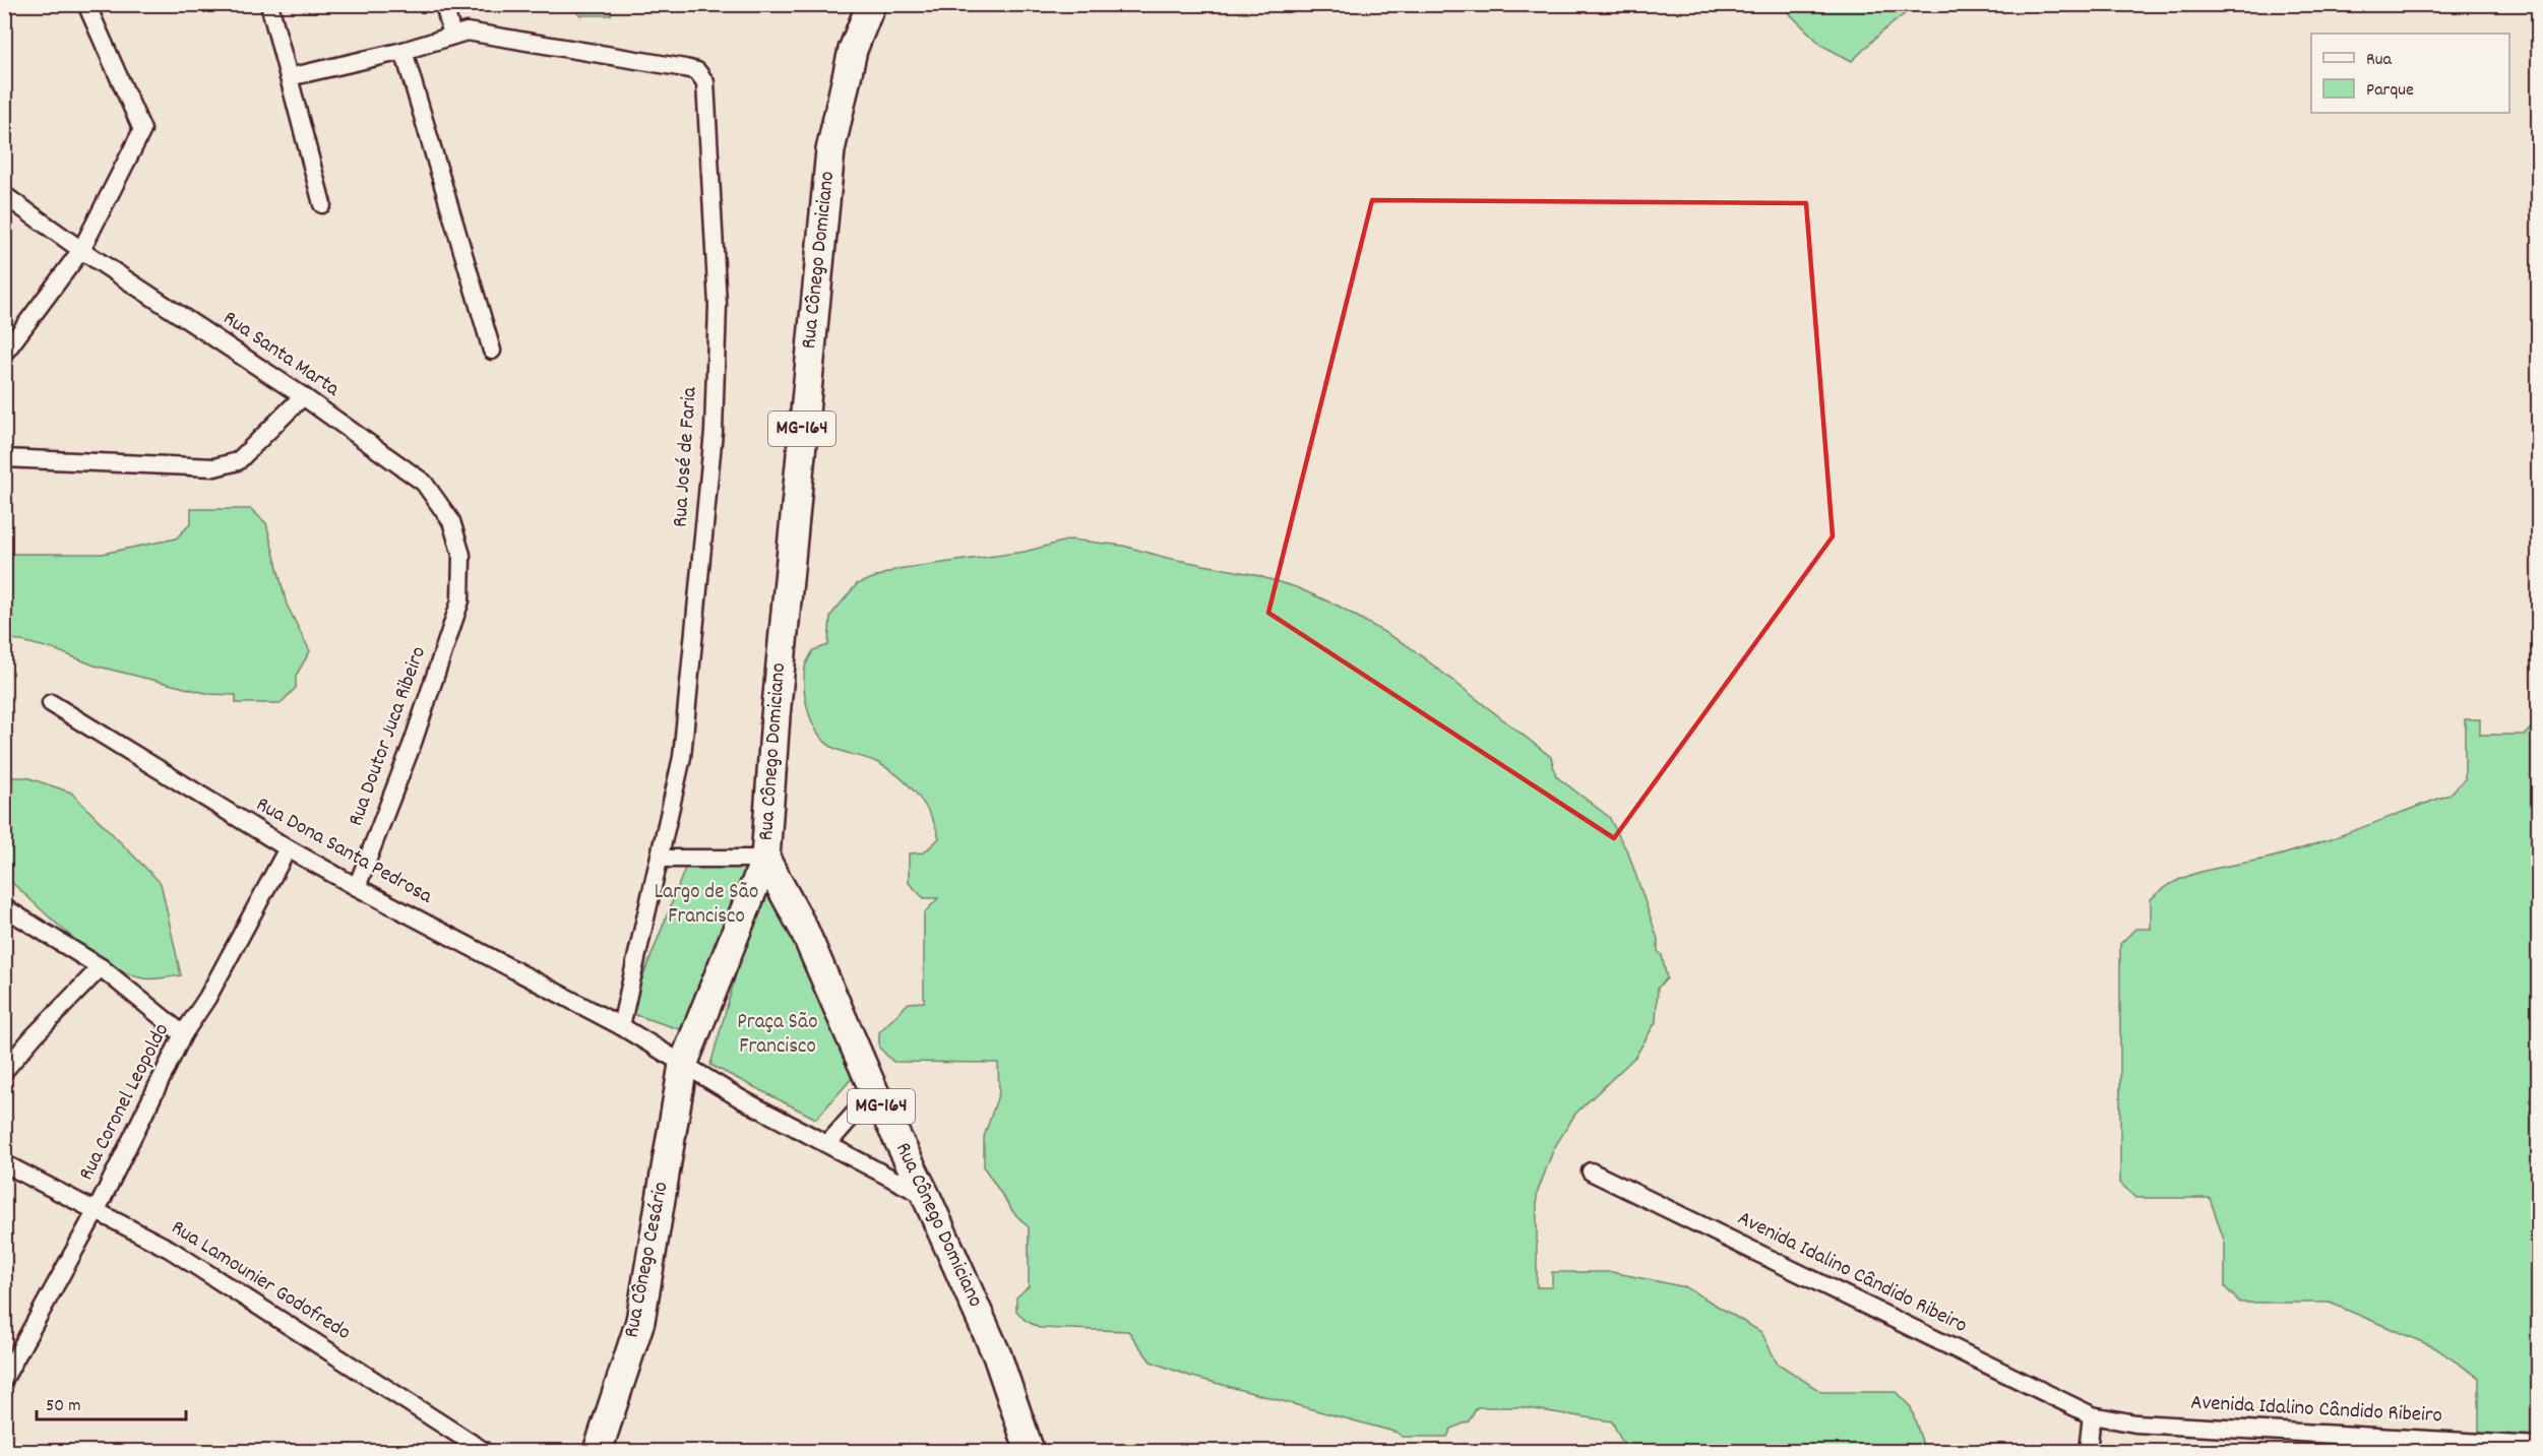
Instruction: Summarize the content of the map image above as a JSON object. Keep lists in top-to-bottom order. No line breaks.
{"streets":{"main road":["Rua Cônego Domiciano","MG-164","Rua Cônego Cesário"],"street":["Rua Santa Marta","Rua José de Faria","Rua Doutor Juca Ribeiro","Rua Dona Santa Pedrosa","Rua Coronel Leopoldo","Avenida Idalino Cândido Ribeiro","Rua Lamounier Godofredo"]},"crossings":[["Rua Cônego Domiciano","MG-164"],["Rua Santa Marta","Rua Doutor Juca Ribeiro"],["MG-164","Rua Cônego Cesário"],["Rua Doutor Juca Ribeiro","Rua Dona Santa Pedrosa"],["Rua Dona Santa Pedrosa","Rua Coronel Leopoldo"],["Rua Coronel Leopoldo","Rua Lamounier Godofredo"]],"parks":["Largo de São Francisco","Praça São Francisco"],"legend":["Rua","Parque"],"scale_bar":"50 m"}
